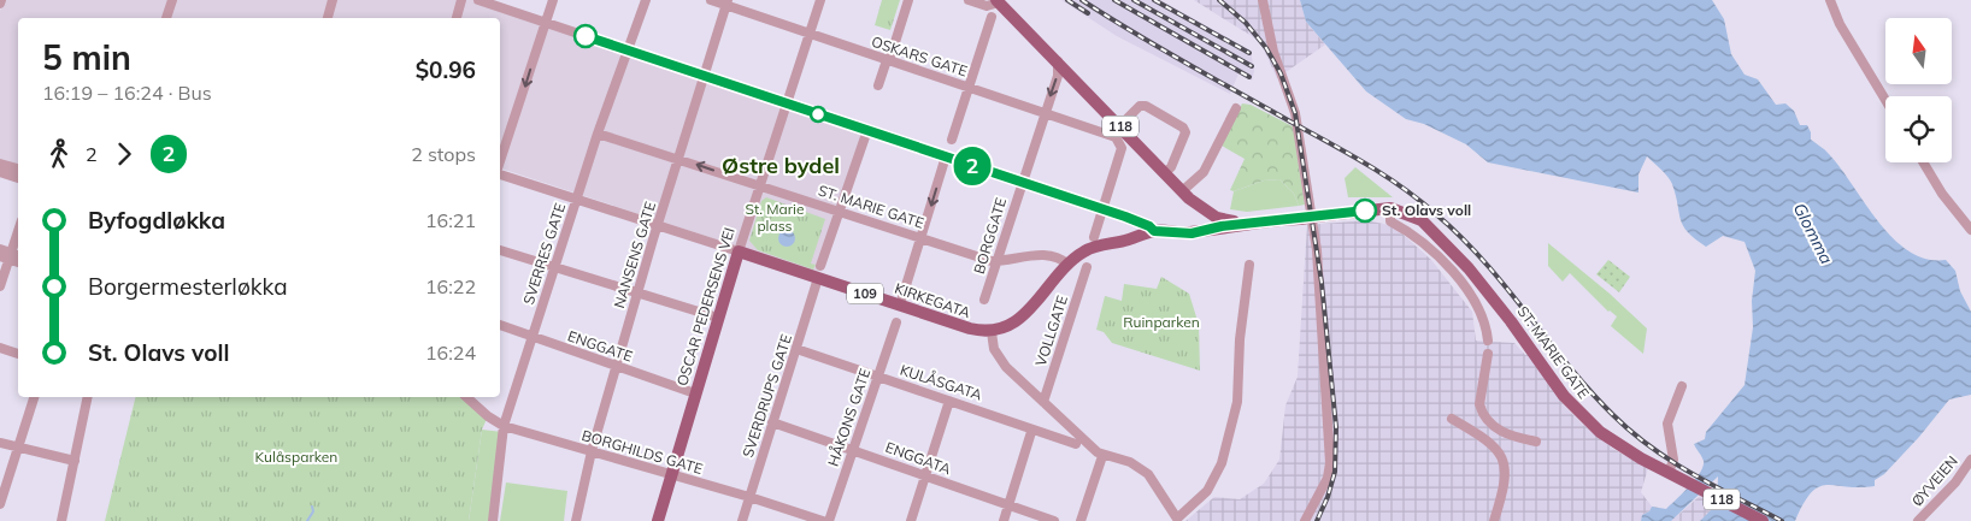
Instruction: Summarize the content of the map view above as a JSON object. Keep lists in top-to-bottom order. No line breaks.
{"streets":{"main road":["118","ST. MARIE GATE","109","KIRKEGATA","OSCAR PEDERSENS VEI"],"street":["OSKARS GATE","BORGGATE","SVERRES GATE","NANSENS GATE","VOLLGATE","ENGGATE","KULÅSGATA","SVERDRUPS GATE","HÅKONS GATE","BORGHILDS GATE","ENGGATA","ØYVEIEN"]},"crossings":[["OSKARS GATE","BORGGATE"],["OSKARS GATE","NANSENS GATE"],["OSKARS GATE","OSCAR PEDERSENS VEI"],["118","ST. MARIE GATE"],["118","BORGGATE"],["ST. MARIE GATE","BORGGATE"],["ST. MARIE GATE","SVERRES GATE"],["ST. MARIE GATE","NANSENS GATE"],["ST. MARIE GATE","KIRKEGATA"],["ST. MARIE GATE","OSCAR PEDERSENS VEI"],["ST. MARIE GATE","SVERDRUPS GATE"],["SVERRES GATE","KIRKEGATA"],["SVERRES GATE","ENGGATE"],["SVERRES GATE","BORGHILDS GATE"],["NANSENS GATE","KIRKEGATA"],["NANSENS GATE","ENGGATE"],["NANSENS GATE","BORGHILDS GATE"],["KIRKEGATA","OSCAR PEDERSENS VEI"],["KIRKEGATA","SVERDRUPS GATE"],["OSCAR PEDERSENS VEI","ENGGATE"],["OSCAR PEDERSENS VEI","BORGHILDS GATE"],["KULÅSGATA","SVERDRUPS GATE"],["KULÅSGATA","HÅKONS GATE"],["SVERDRUPS GATE","BORGHILDS GATE"],["SVERDRUPS GATE","ENGGATA"],["HÅKONS GATE","ENGGATA"]],"districts":["Østre bydel"],"water":["Glomma"],"parks":["St. Marie plass","Ruinparken","Kulåsparken"],"places":["St. Olavs voll"],"lines":["bus line 2"],"north":"top","page":{"on_map":"2","heading":["5 min","16:19 – 16:24 · Bus","$0.96"],"legs":["2","2","2 stops"],"list":[{"name":"Byfogdløkka","value":"16:21"},{"name":"Borgermesterløkka","value":"16:22"},{"name":"St. Olavs voll","value":"16:24"}]}}
